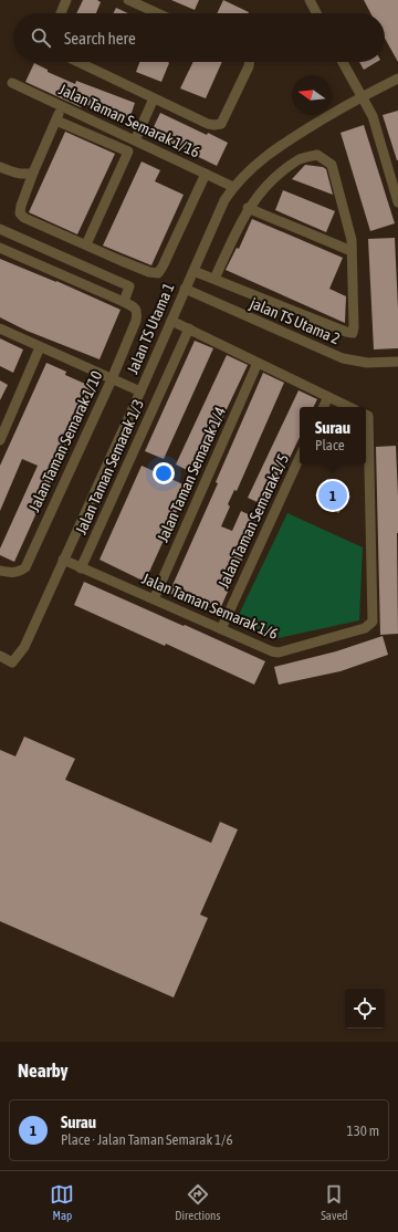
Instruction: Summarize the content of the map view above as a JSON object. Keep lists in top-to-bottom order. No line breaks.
{"streets":{"street":["Jalan Taman Semarak 1/16","jalan TS Utama 2","Jalan TS Utama 1","Jalan Taman Semarak 1/10","Jalan Taman Semarak 1/3","Jalan Taman Semarak 1/4","Jalan Taman Semarak 1/5","Jalan Taman Semarak 1/6"]},"crossings":[["Jalan Taman Semarak 1/16","Jalan TS Utama 1"],["jalan TS Utama 2","Jalan TS Utama 1"],["Jalan TS Utama 1","Jalan Taman Semarak 1/6"],["Jalan Taman Semarak 1/3","Jalan Taman Semarak 1/6"],["Jalan Taman Semarak 1/4","Jalan Taman Semarak 1/6"],["Jalan Taman Semarak 1/5","Jalan Taman Semarak 1/6"]],"north":"left","page":{"search":"Search here","popup":["Surau","Place"],"pins":"1","heading":"Nearby","list":[{"mark":"1","name":"Surau","note":"Place · Jalan Taman Semarak 1/6","value":"130 m"}],"nav":["Map","Directions","Saved"]}}
